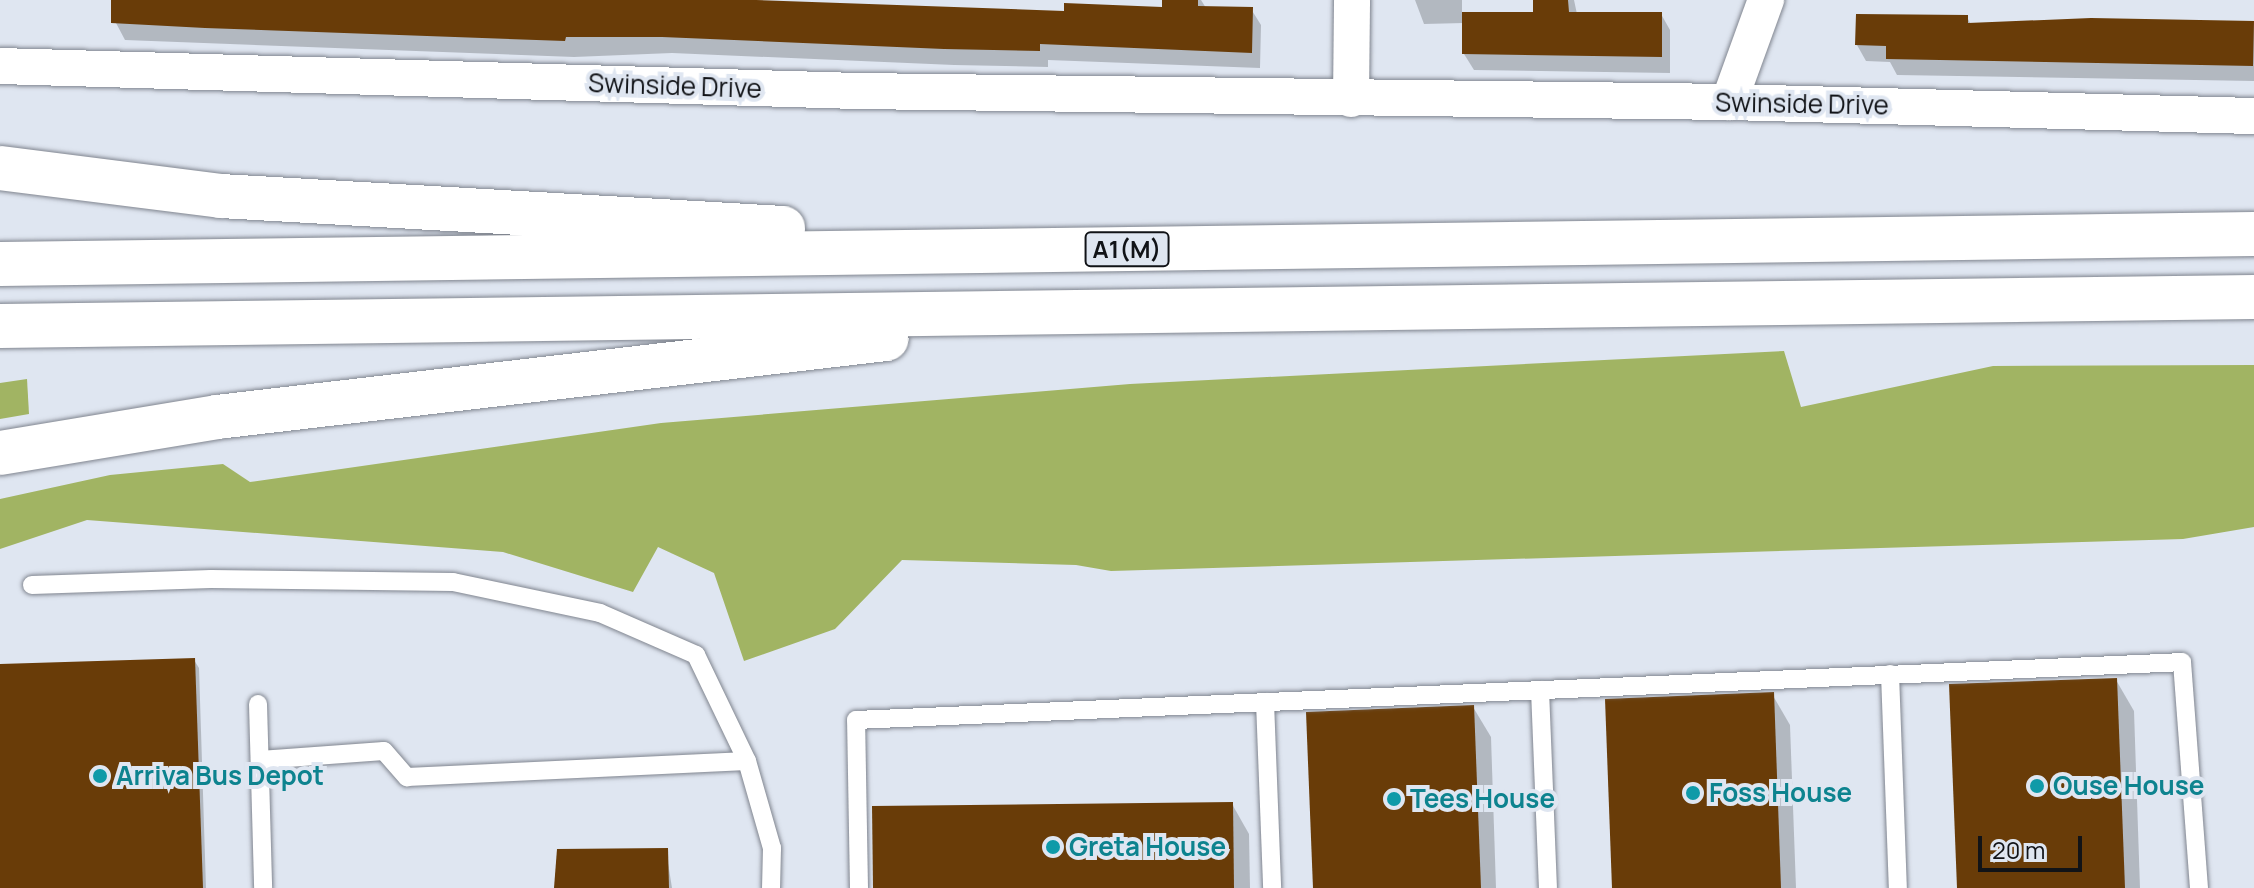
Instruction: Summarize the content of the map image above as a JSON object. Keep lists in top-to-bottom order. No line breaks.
{"streets":{"highway":["A1(M)"],"street":["Swinside Drive"]},"places":["Arriva Bus Depot","Ouse House","Foss House","Tees House","Greta House"],"scale_bar":"20 m"}
